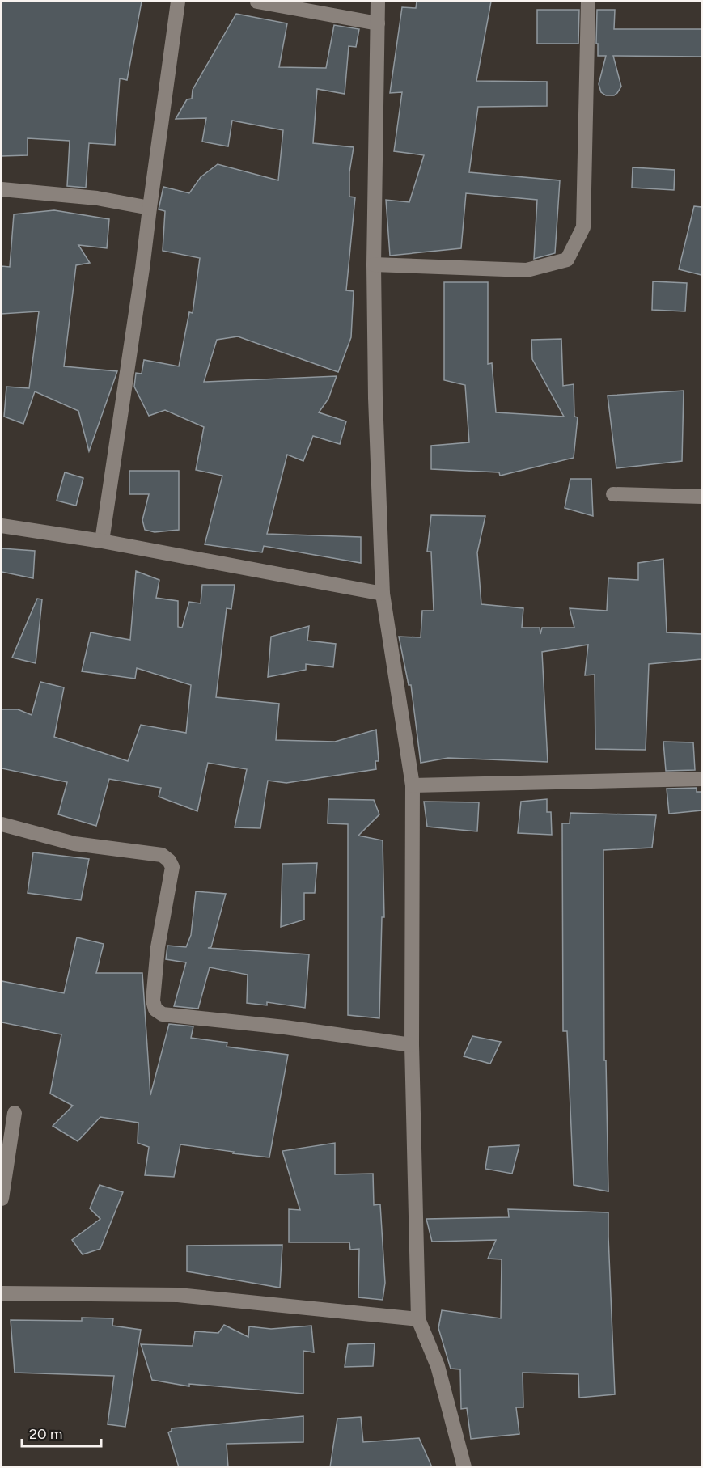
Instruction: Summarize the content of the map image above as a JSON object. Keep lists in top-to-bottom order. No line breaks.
{"scale_bar":"20 m"}
